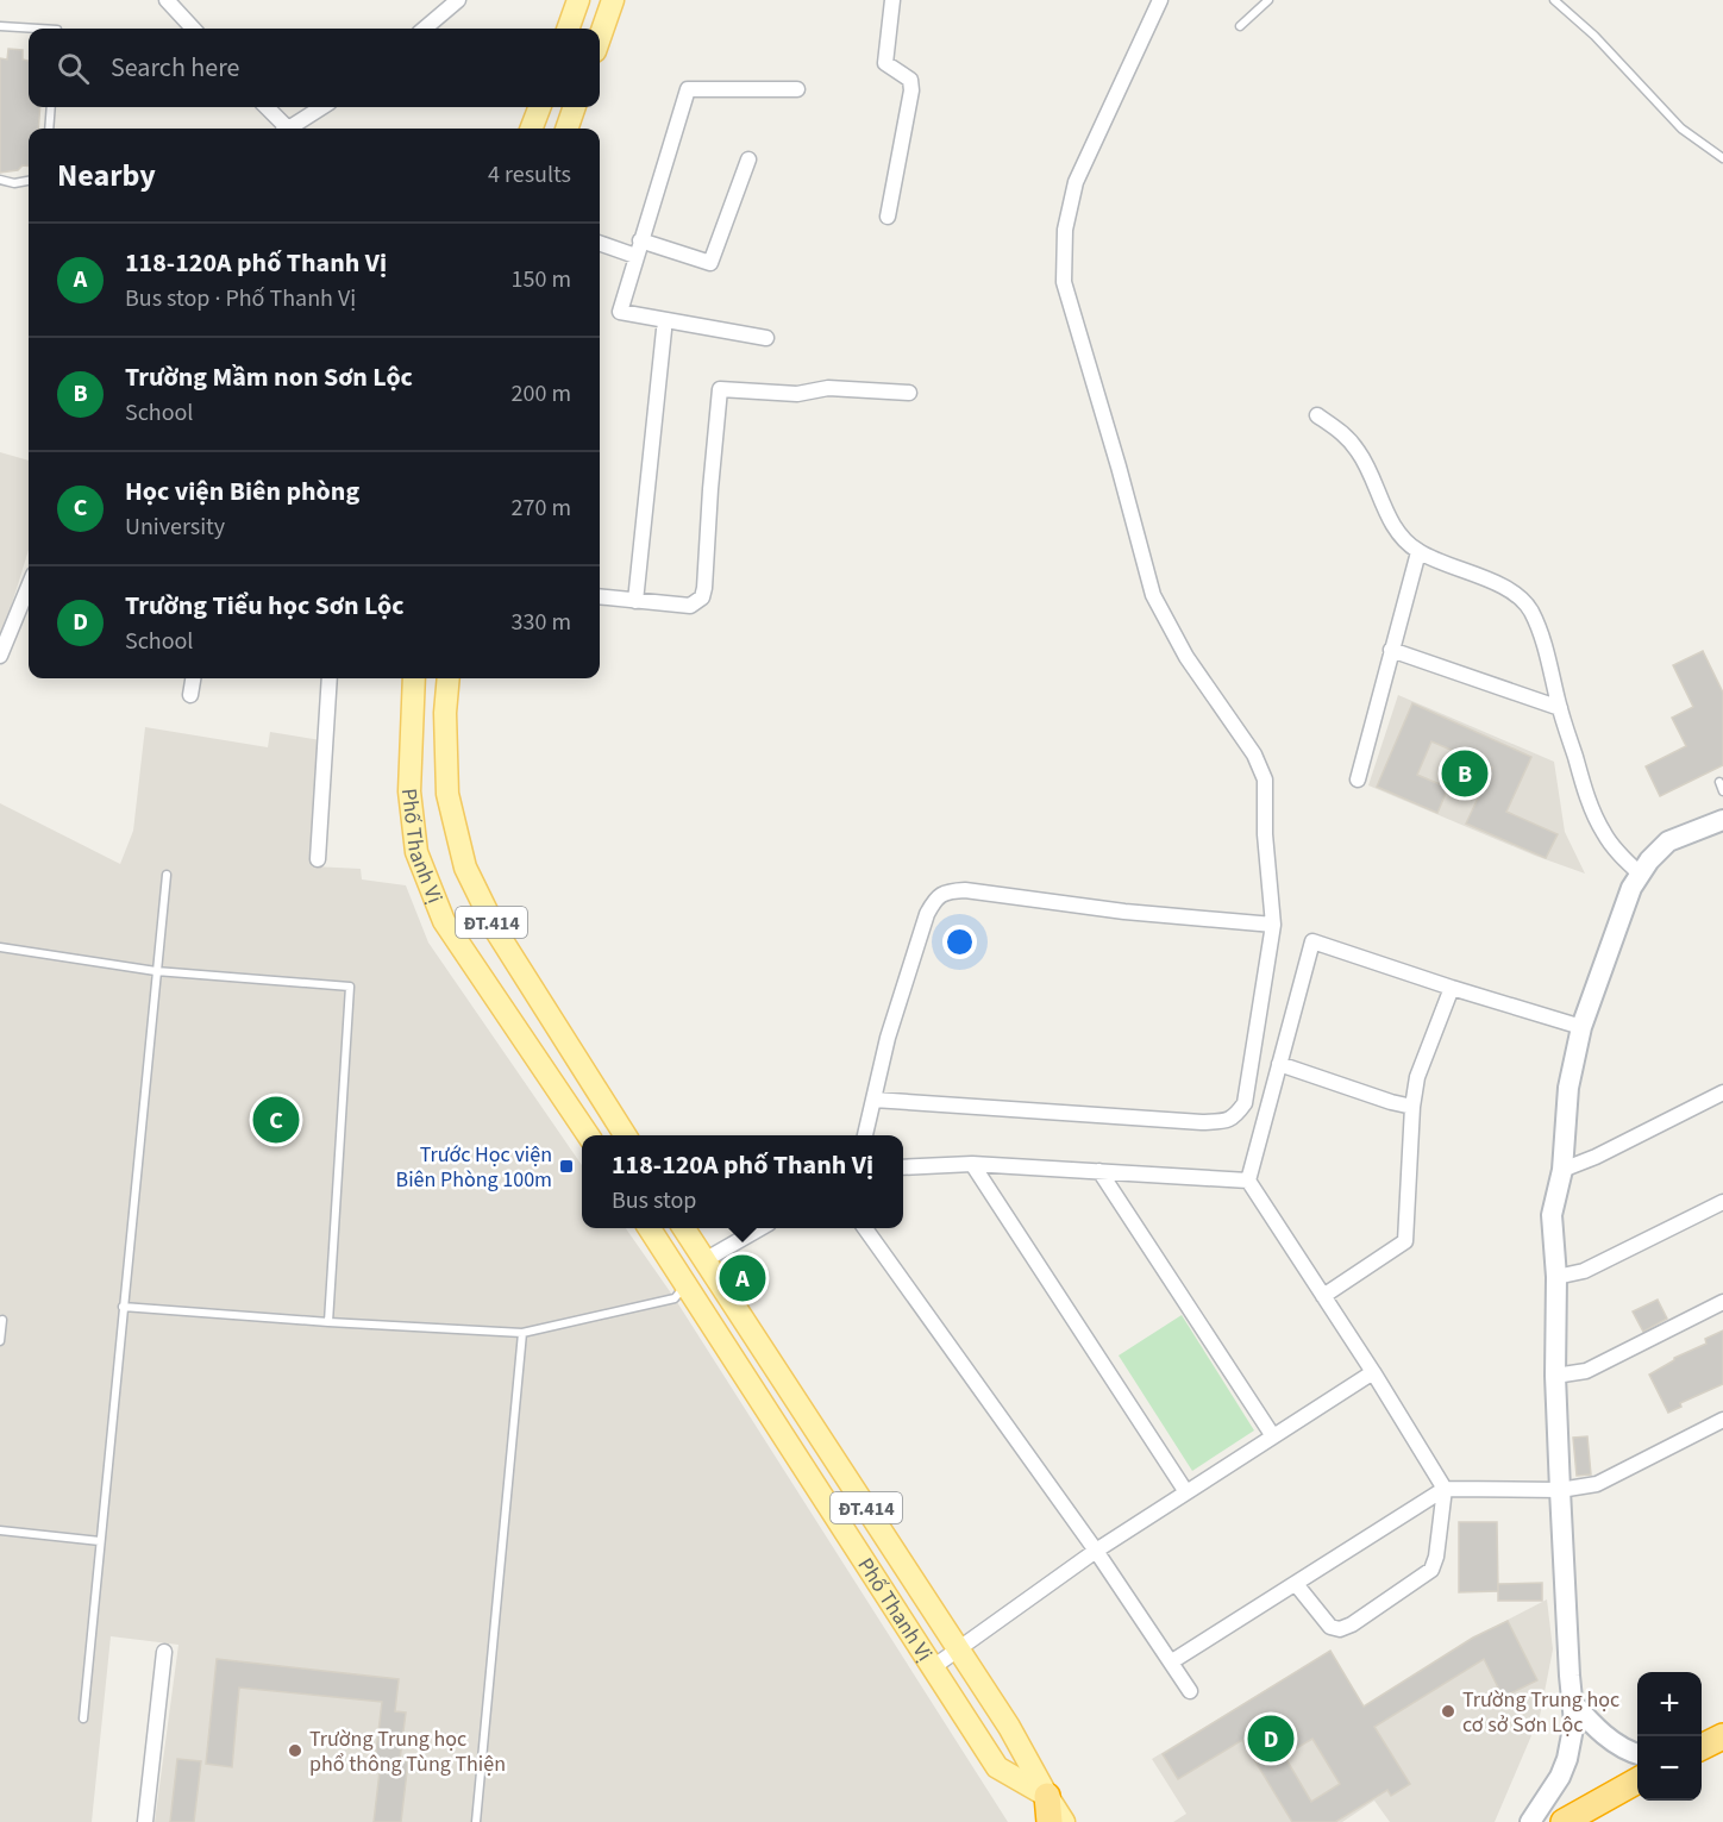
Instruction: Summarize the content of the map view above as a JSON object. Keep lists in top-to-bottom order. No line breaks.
{"streets":{"main road":["Phố Thanh Vị","ĐT.414"]},"places":{"transit":["Trước Học viện Biên Phòng 100m"],"other":["Trường Trung học cơ sở Sơn Lộc","Trường Trung học phổ thông Tùng Thiện"]},"page":{"search":"Search here","heading":["Nearby","4 results"],"list":[{"mark":"A","name":"118-120A phố Thanh Vị","note":"Bus stop · Phố Thanh Vị","value":"150 m"},{"mark":"B","name":"Trường Mầm non Sơn Lộc","note":"School","value":"200 m"},{"mark":"C","name":"Học viện Biên phòng","note":"University","value":"270 m"},{"mark":"D","name":"Trường Tiểu học Sơn Lộc","note":"School","value":"330 m"}],"pins":["B","C","A","D"],"popup":["118-120A phố Thanh Vị","Bus stop"],"map_buttons":["+","−"]}}
